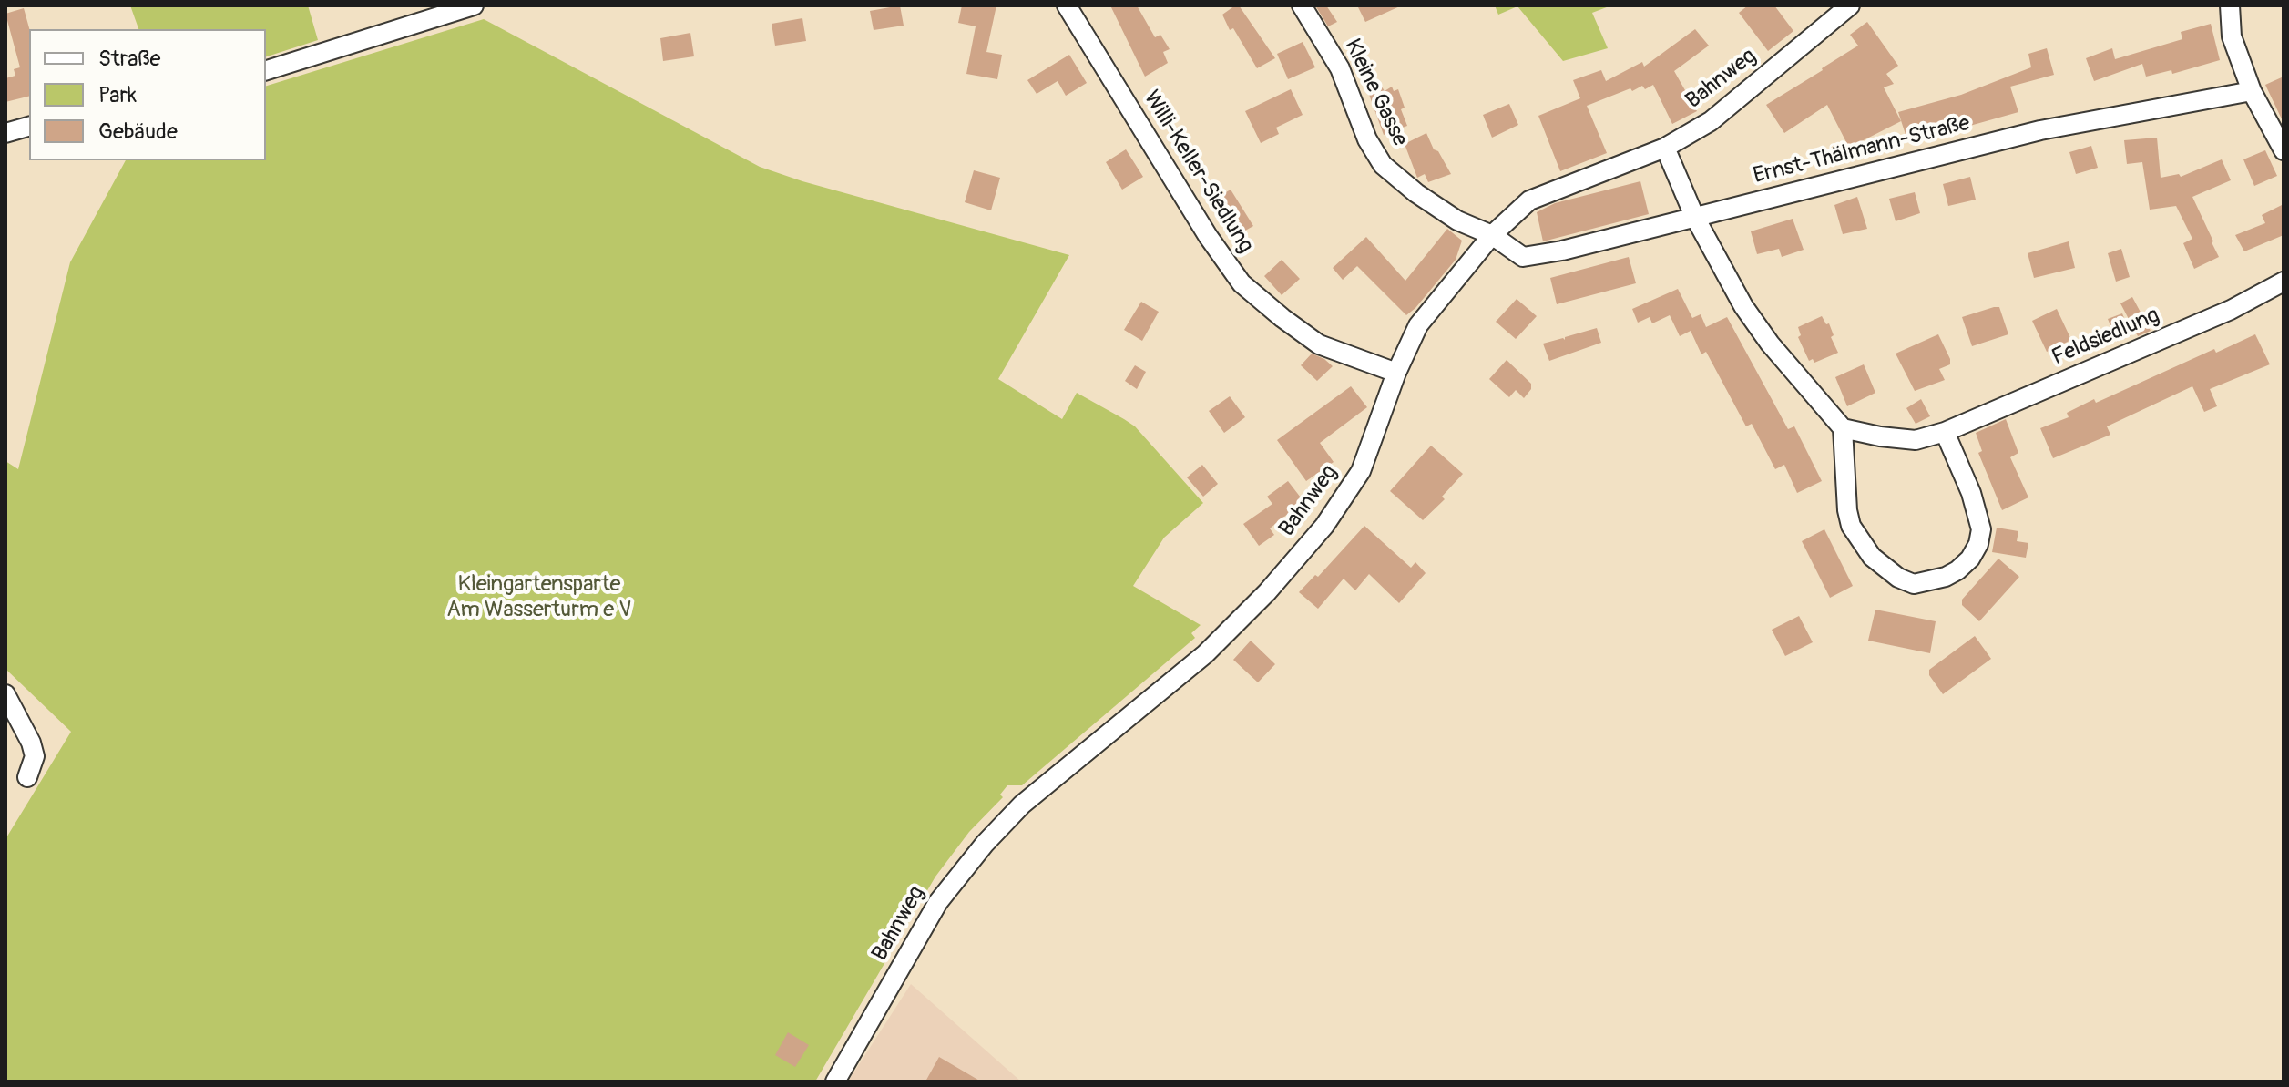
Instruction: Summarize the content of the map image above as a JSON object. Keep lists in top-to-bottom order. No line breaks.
{"streets":{"street":["Bahnweg","Kleine Gasse","Ernst-Thälmann-Straße","Willi-Keller-Siedlung","Feldsiedlung"]},"crossings":[["Bahnweg","Kleine Gasse"],["Bahnweg","Ernst-Thälmann-Straße"],["Bahnweg","Willi-Keller-Siedlung"],["Kleine Gasse","Ernst-Thälmann-Straße"]],"parks":["Kleingartensparte Am Wasserturm e V"],"legend":["Straße","Park","Gebäude"]}
